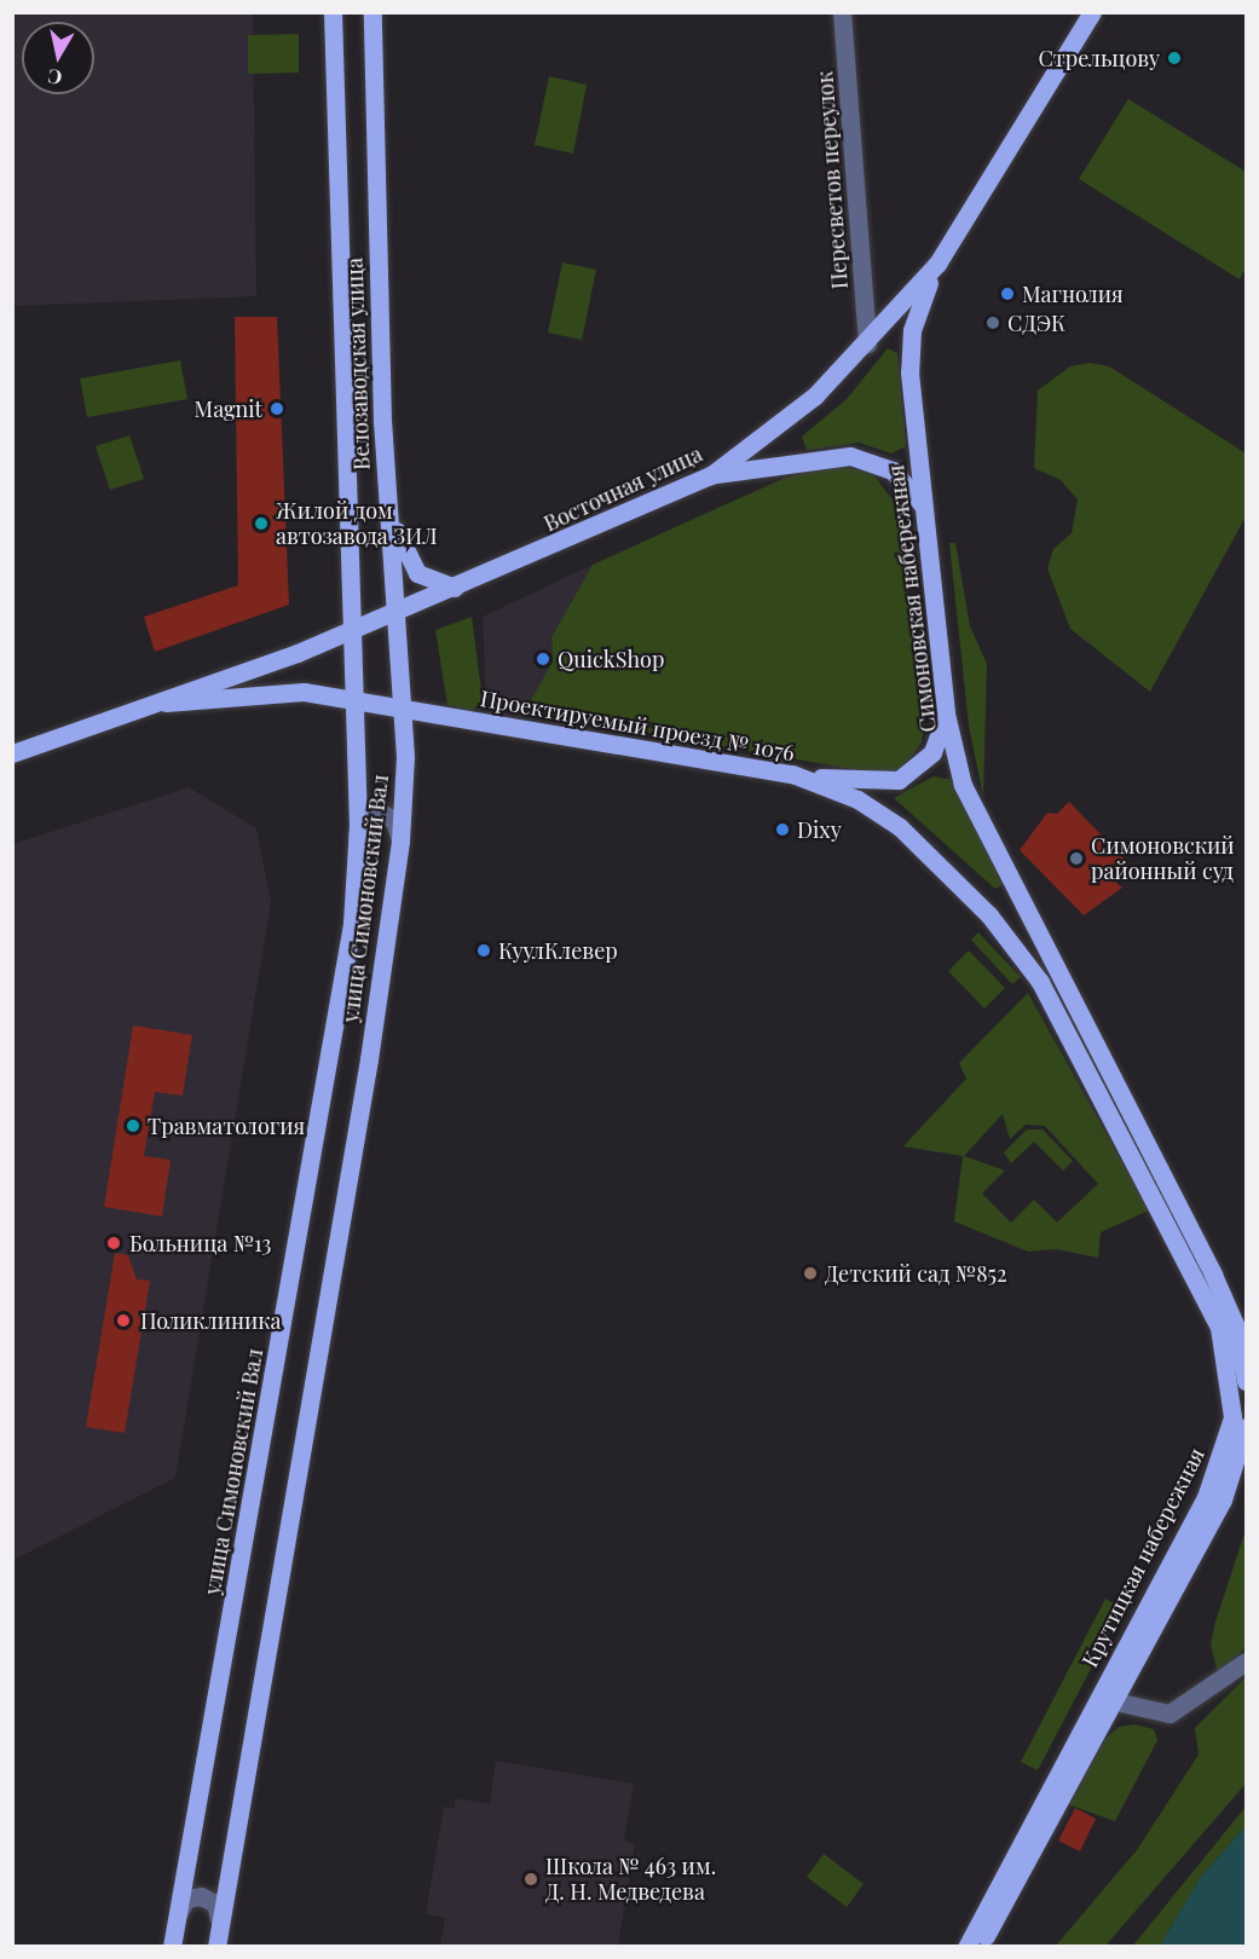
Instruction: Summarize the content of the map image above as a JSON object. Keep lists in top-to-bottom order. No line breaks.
{"streets":{"main road":["Велозаводская улица","Восточная улица","Симоновская набережная","Проектируемый проезд № 1076","улица Симоновский Вал","Крутицкая набережная"],"street":["Пересветов переулок"]},"crossings":[["Пересветов переулок","Восточная улица"],["Велозаводская улица","Восточная улица"],["Велозаводская улица","Проектируемый проезд № 1076"],["Велозаводская улица","улица Симоновский Вал"],["Восточная улица","Симоновская набережная"],["Восточная улица","Проектируемый проезд № 1076"],["Проектируемый проезд № 1076","улица Симоновский Вал"],["Проектируемый проезд № 1076","Крутицкая набережная"]],"places":["Стрельцову","Магнолия","СДЭК","Magnit","Жилой дом автозавода ЗИЛ","QuickShop","Dixy","Симоновский районный суд","КуулКлевер","Травматология","Больница №13","Детский сад №852","Поликлиника","Школа № 463 им. Д. Н. Медведева"],"north":"bottom"}
